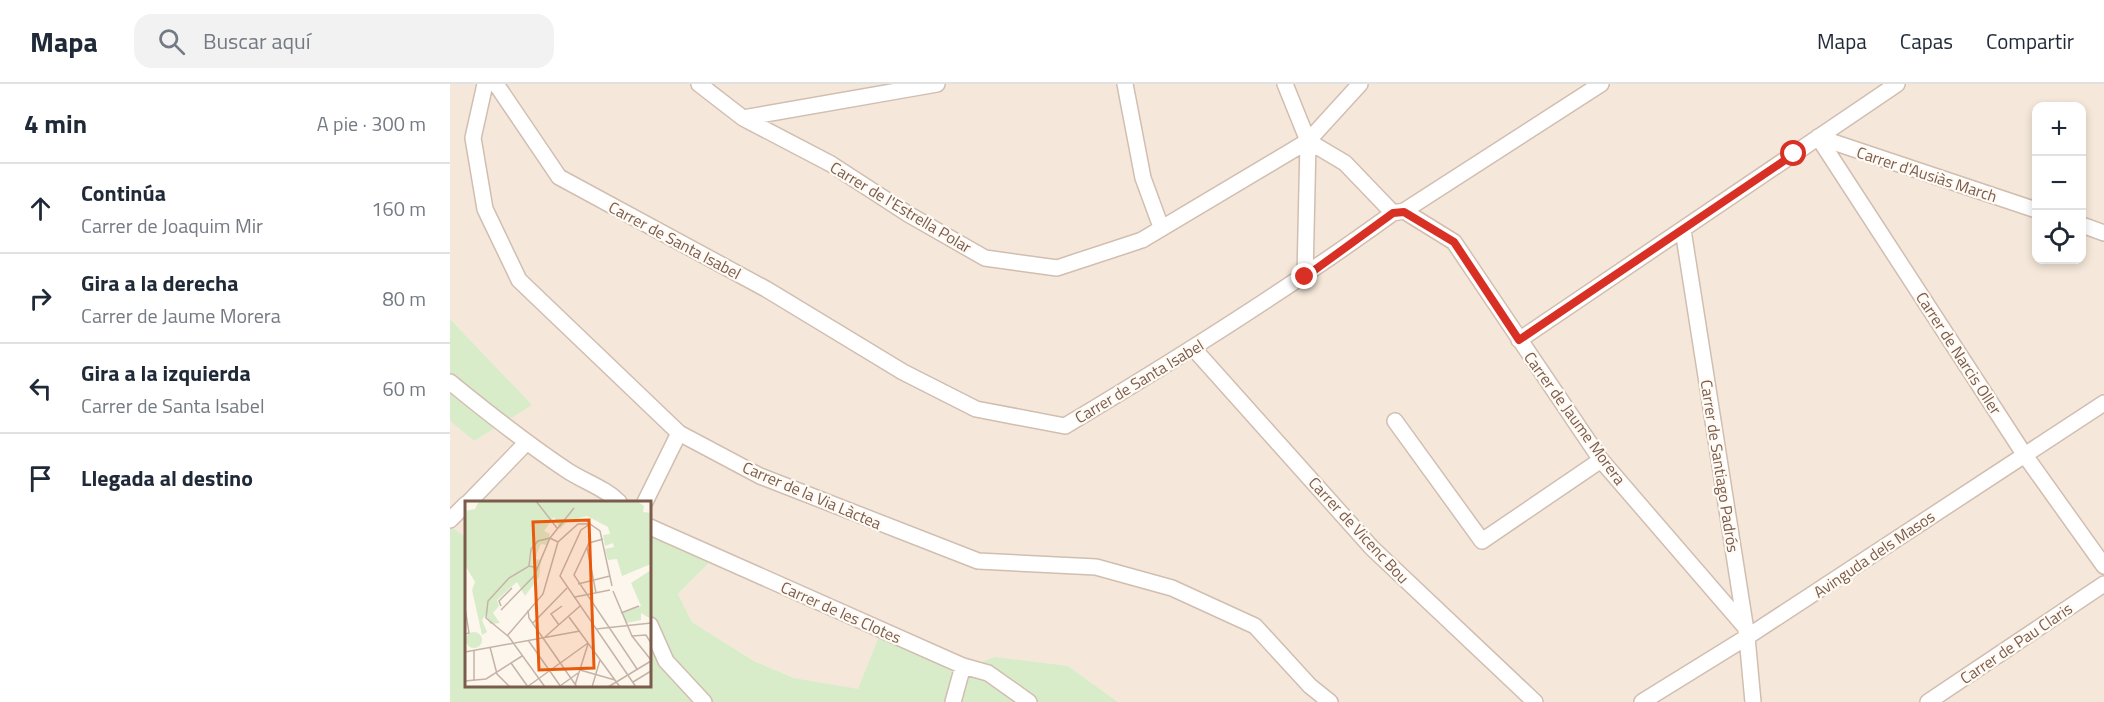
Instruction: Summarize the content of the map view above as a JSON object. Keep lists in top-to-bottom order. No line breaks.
{"streets":{"street":["Carrer d'Ausiàs March","Carrer de l'Estrella Polar","Carrer de Santa Isabel","Carrer de Narcis Oller","Carrer de Jaume Morera","Carrer de Santiago Padrós","Carrer de la Via Làctea","Carrer de Vicenc Bou","Avinguda dels Masos","Carrer de les Clotes","Carrer de Pau Claris"]},"crossings":[["Carrer d'Ausiàs March","Carrer de Narcis Oller"],["Carrer de l'Estrella Polar","Carrer de Jaume Morera"],["Carrer de Santa Isabel","Carrer de Jaume Morera"],["Carrer de Santa Isabel","Carrer de Vicenc Bou"],["Carrer de Narcis Oller","Avinguda dels Masos"],["Carrer de Jaume Morera","Carrer de Santiago Padrós"],["Carrer de Jaume Morera","Avinguda dels Masos"],["Carrer de Santiago Padrós","Avinguda dels Masos"]],"page":{"header":"Mapa","search":"Buscar aquí","nav":["Mapa","Capas","Compartir"],"heading":["4 min","A pie · 300 m"],"map_buttons":["+","−"],"list":[["Continúa","Carrer de Joaquim Mir","160 m"],["Gira a la derecha","Carrer de Jaume Morera","80 m"],["Gira a la izquierda","Carrer de Santa Isabel","60 m"],"Llegada al destino"]}}
